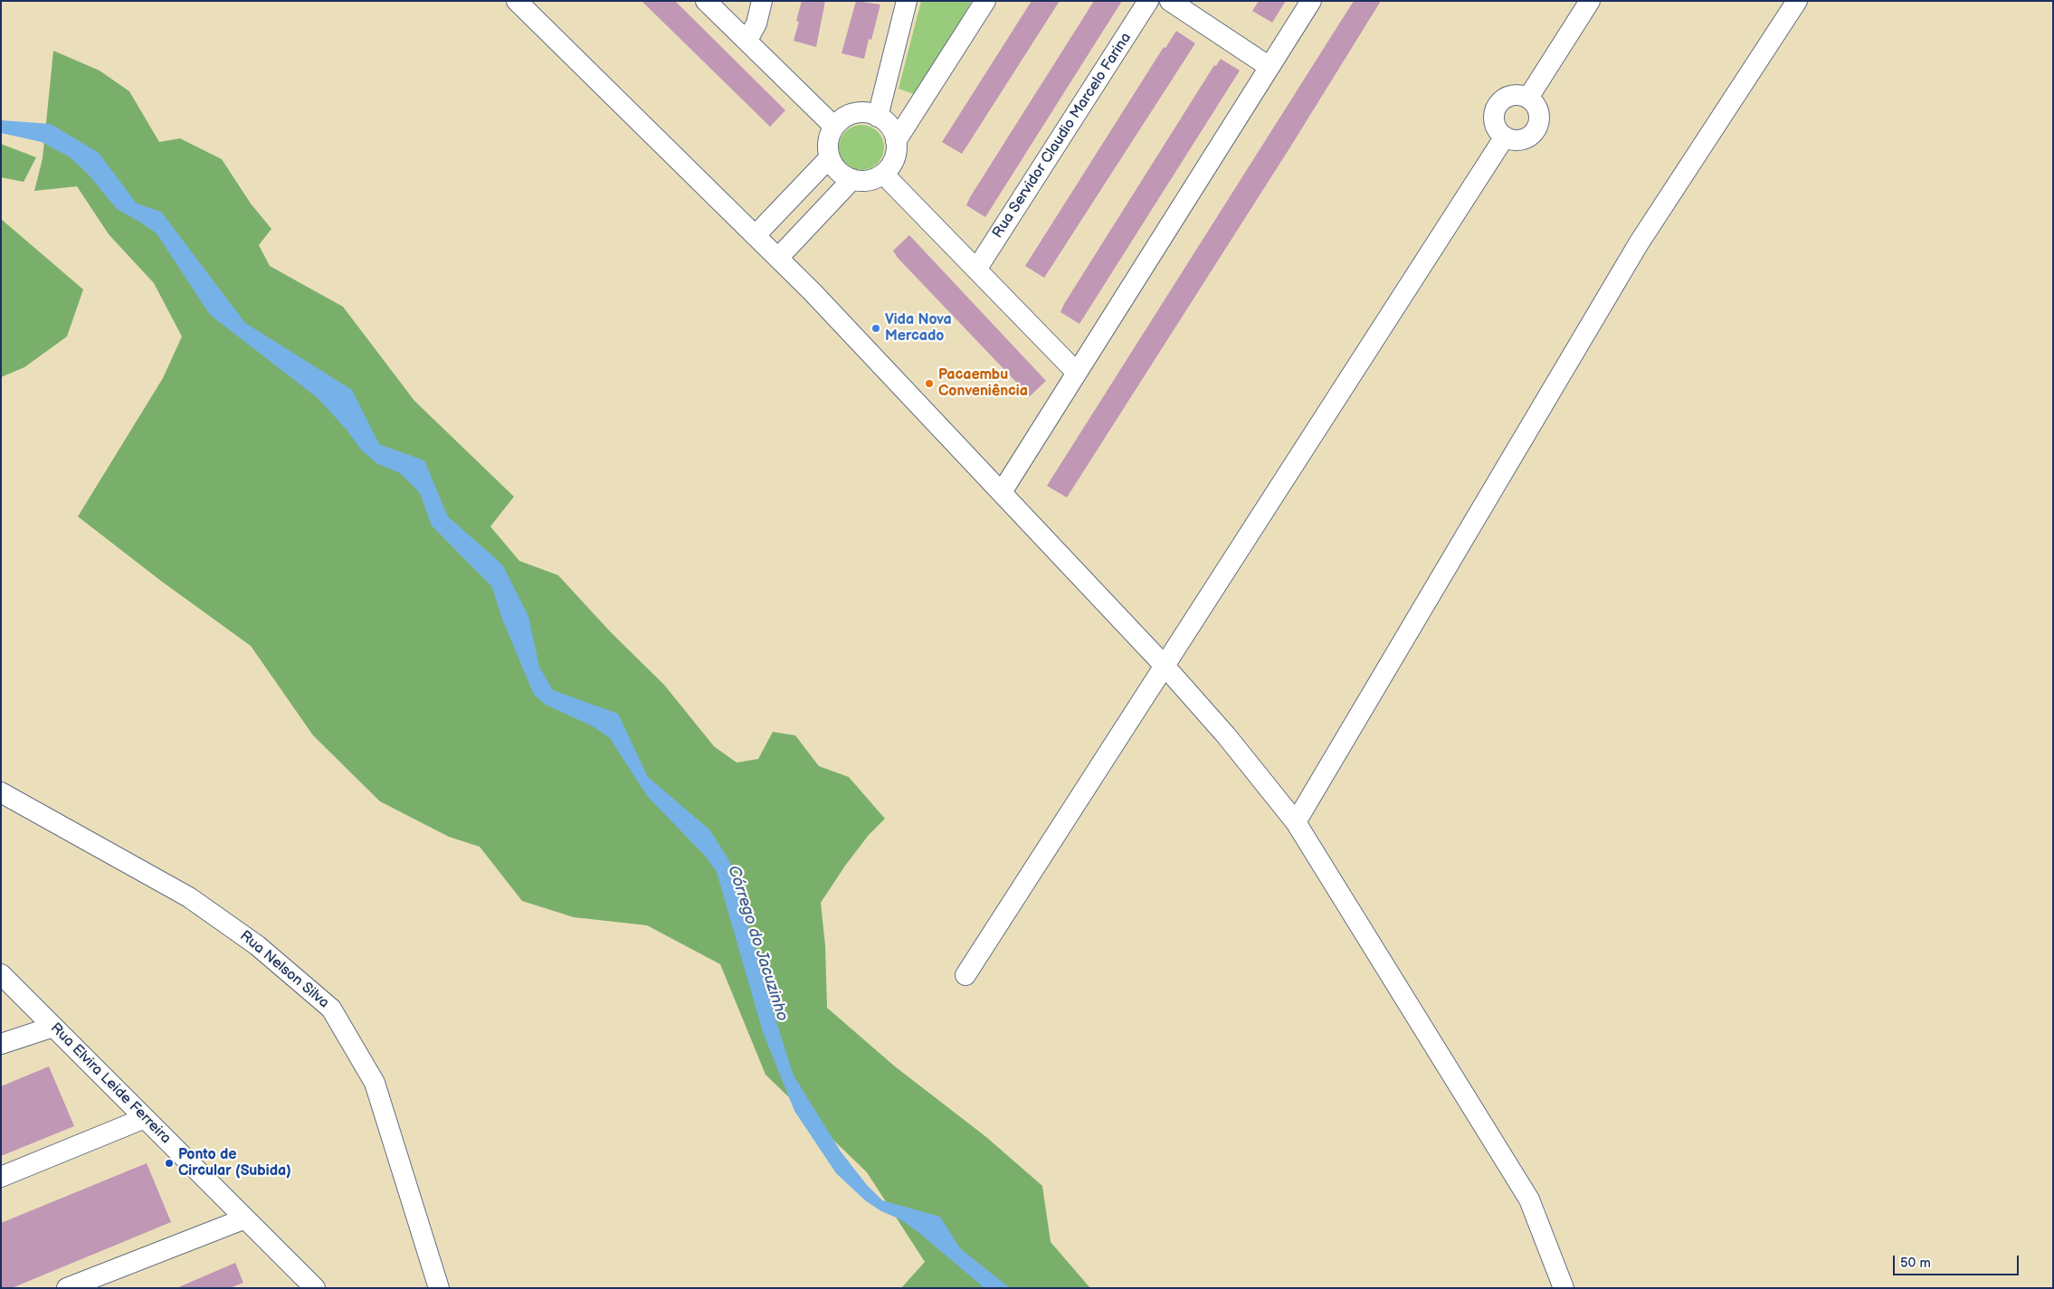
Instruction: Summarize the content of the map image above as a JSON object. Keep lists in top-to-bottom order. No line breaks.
{"streets":{"street":["Rua Servidor Claudio Marcelo Farina","Rua Nelson Silva","Rua Elvira Leide Ferreira"]},"water":["Córrego do Jacuzinho"],"places":["Vida Nova Mercado","Pacaembu Conveniência","Ponto de Circular (Subida)"],"scale_bar":"50 m"}
